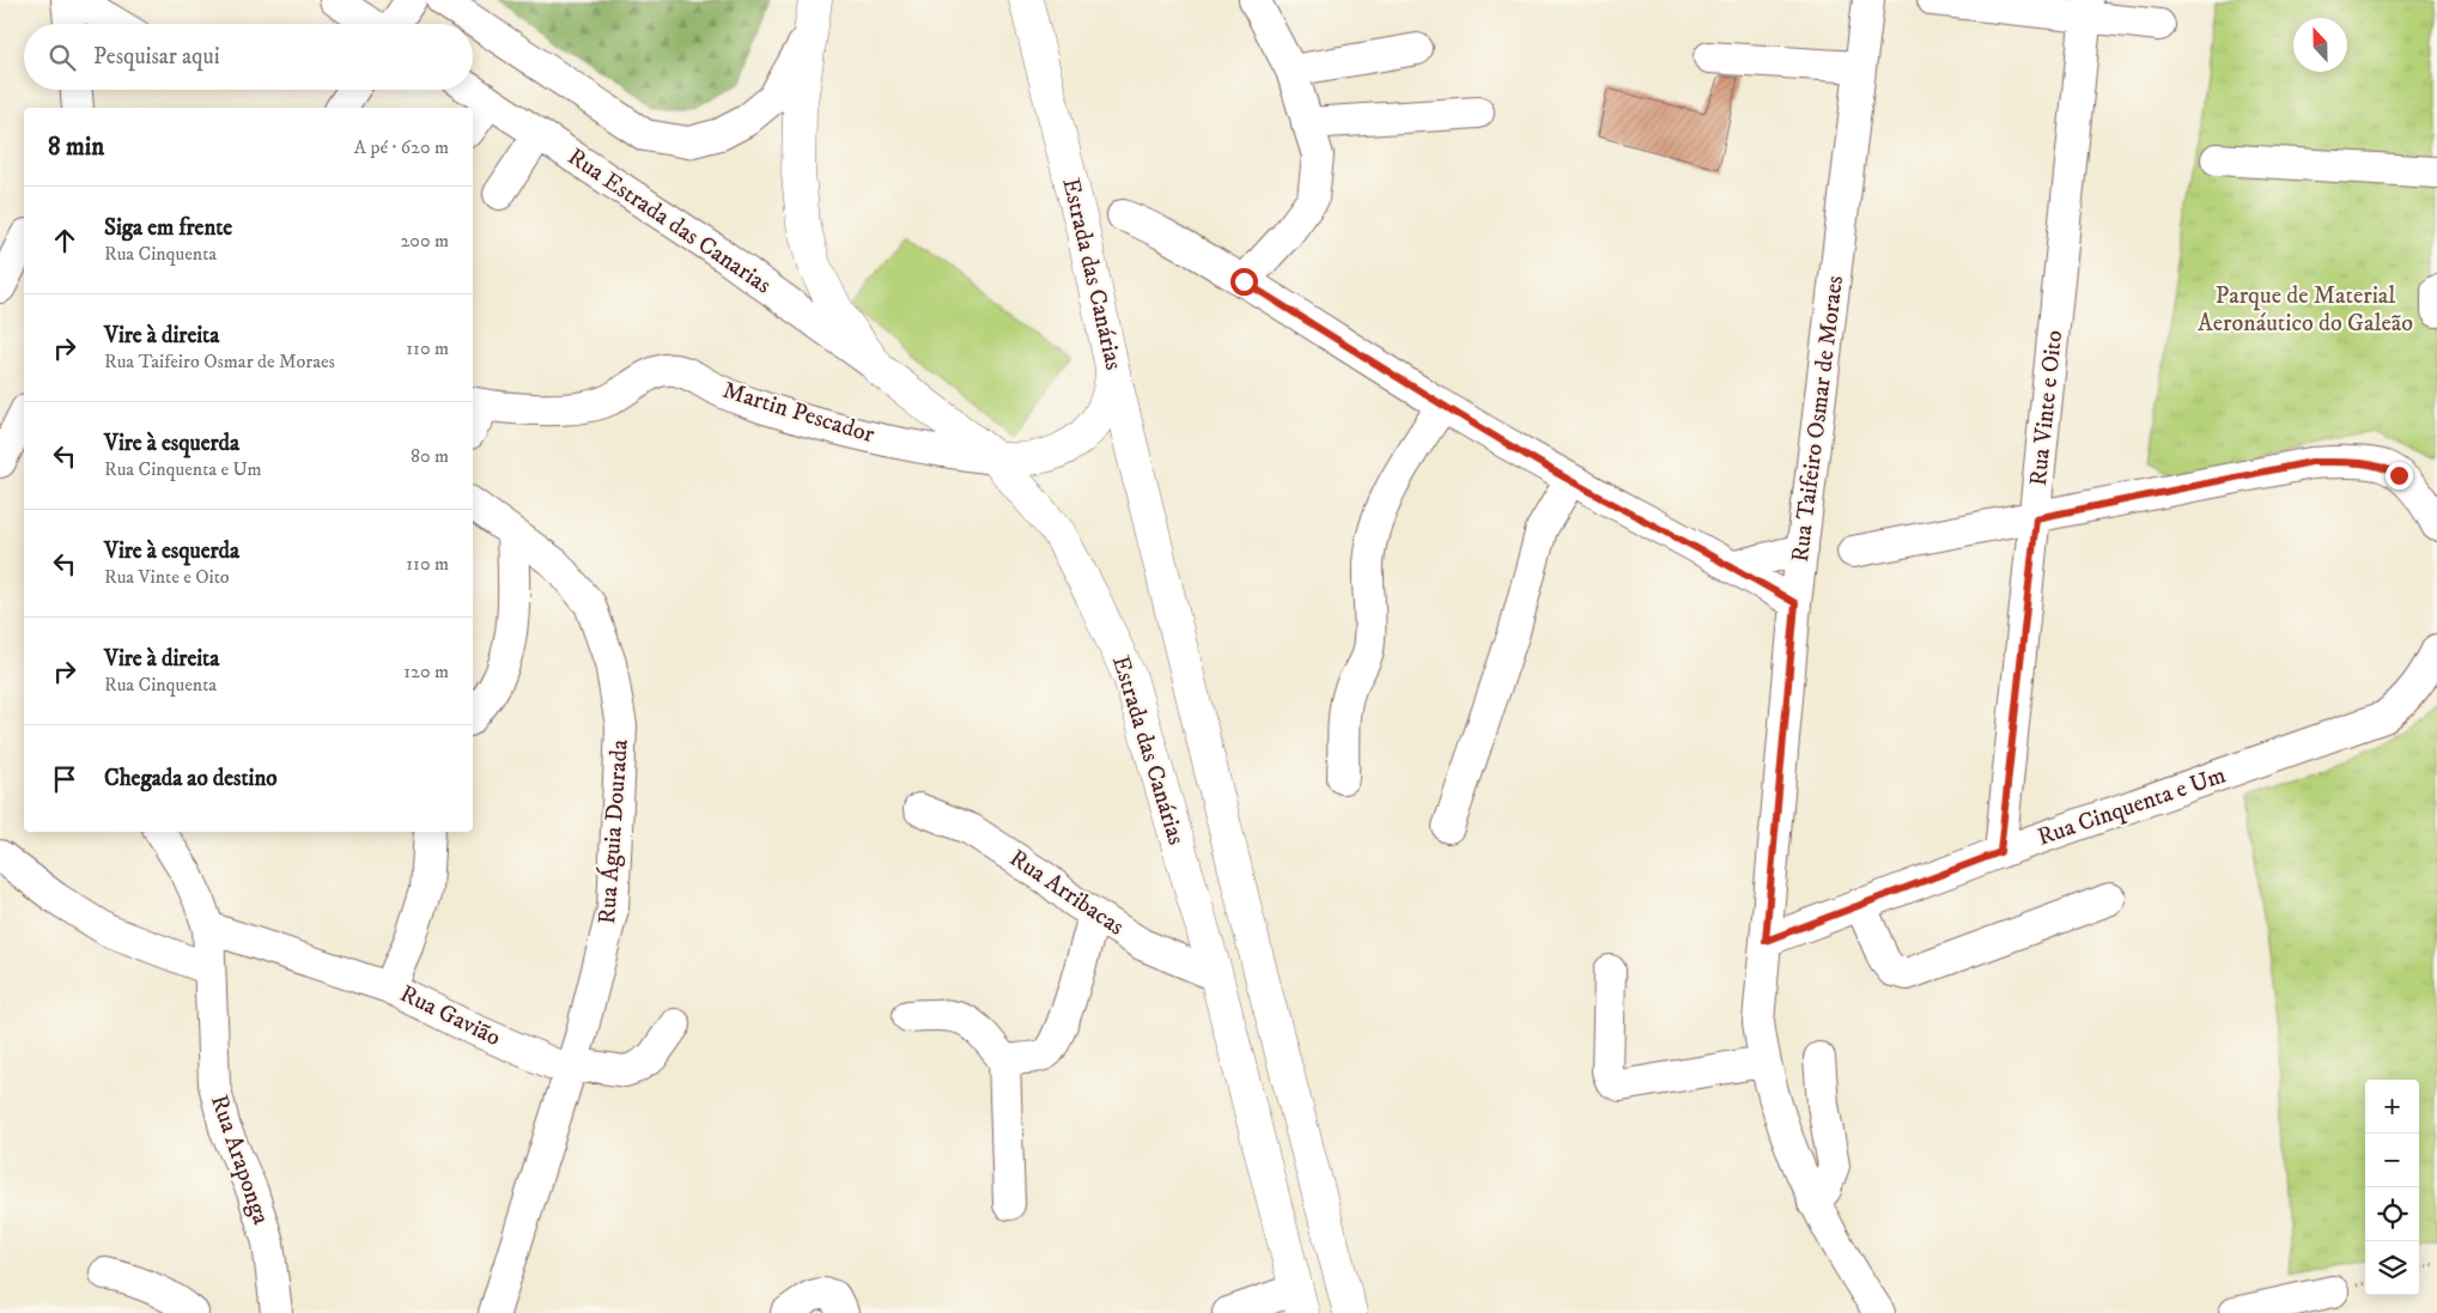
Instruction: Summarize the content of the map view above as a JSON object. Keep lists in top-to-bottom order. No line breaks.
{"streets":{"main road":["Estrada das Canárias"],"street":["Rua Estrada das Canarias","Rua Vinte e Oito","Martin Pescador","Rua Taifeiro Osmar de Moraes","Rua Cinquenta e Um","Rua Águia Dourada","Rua Arribacas","Rua Gavião","Rua Araponga"]},"crossings":[["Rua Estrada das Canarias","Estrada das Canárias"],["Estrada das Canárias","Martin Pescador"],["Estrada das Canárias","Rua Arribacas"],["Rua Vinte e Oito","Rua Cinquenta e Um"],["Rua Taifeiro Osmar de Moraes","Rua Cinquenta e Um"],["Rua Águia Dourada","Rua Gavião"],["Rua Gavião","Rua Araponga"]],"parks":["Parque de Material Aeronáutico do Galeão"],"north":"top","page":{"search":"Pesquisar aqui","heading":["8 min","A pé · 620 m"],"list":[["Siga em frente","Rua Cinquenta","200 m"],["Vire à direita","Rua Taifeiro Osmar de Moraes","110 m"],["Vire à esquerda","Rua Cinquenta e Um","80 m"],["Vire à esquerda","Rua Vinte e Oito","110 m"],["Vire à direita","Rua Cinquenta","120 m"],"Chegada ao destino"],"map_buttons":["+","−"]}}
